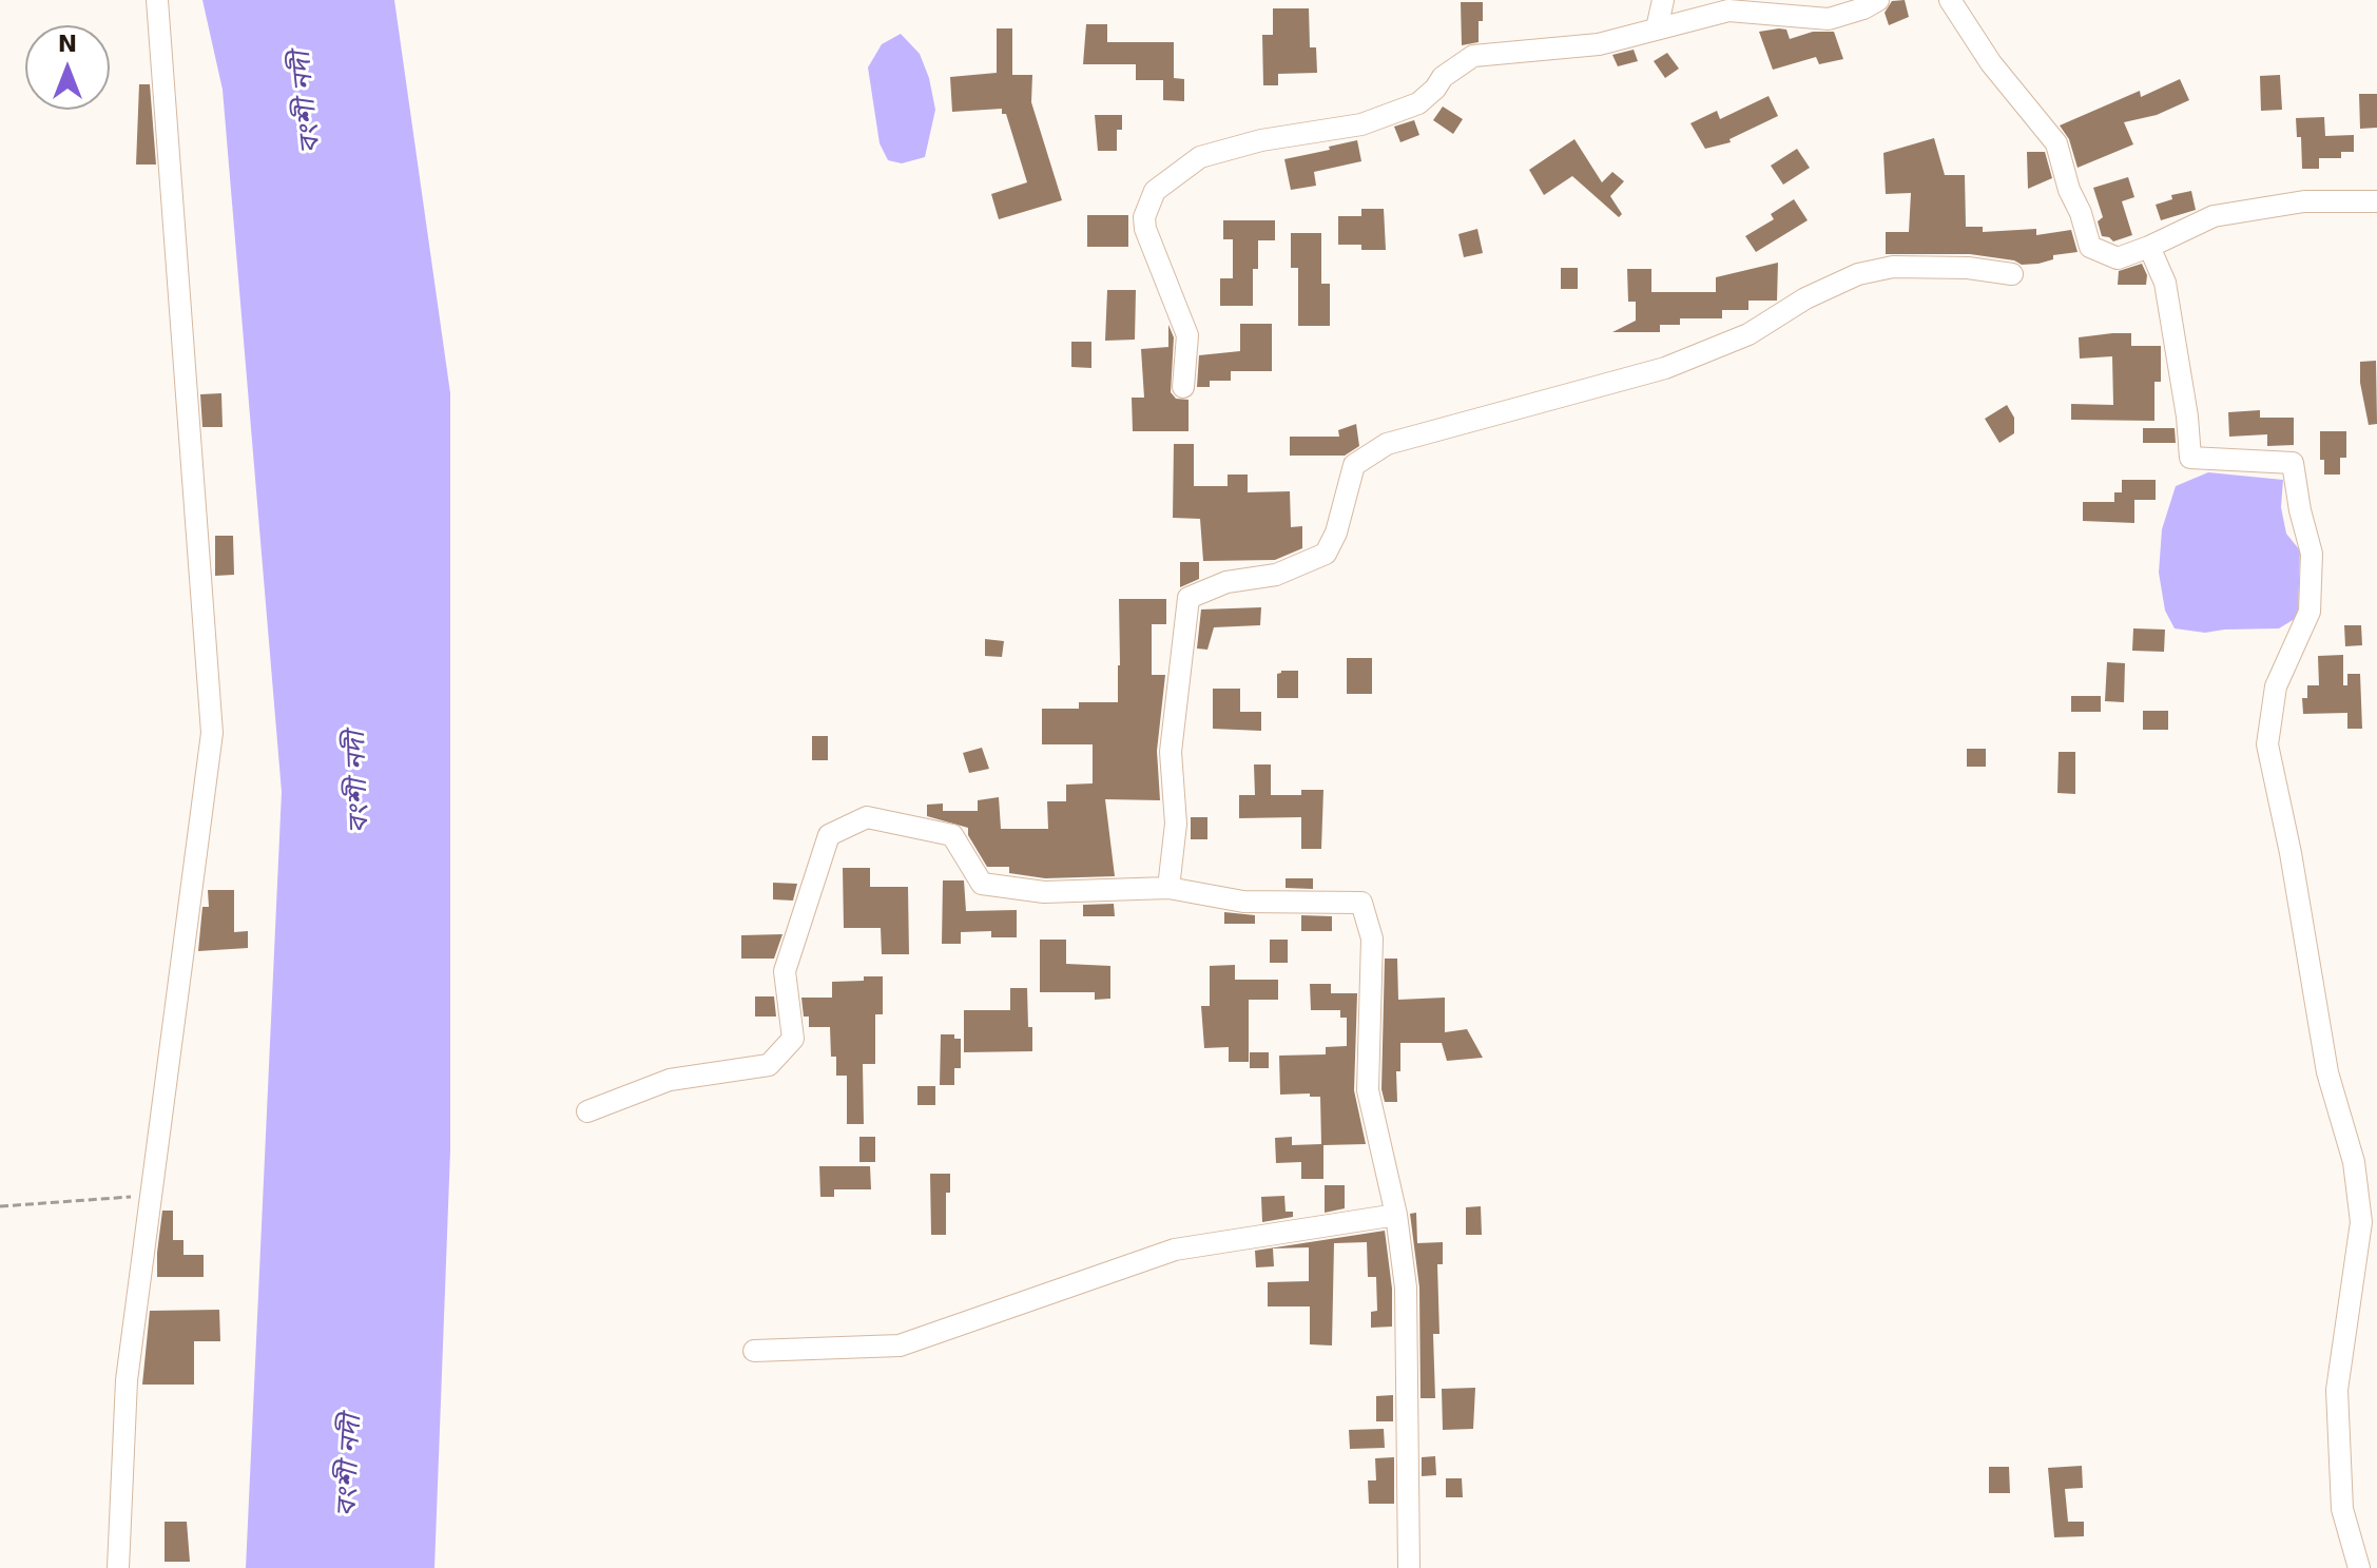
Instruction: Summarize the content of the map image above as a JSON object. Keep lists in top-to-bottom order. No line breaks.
{"water":["বংশী নদী"],"north":"top"}
